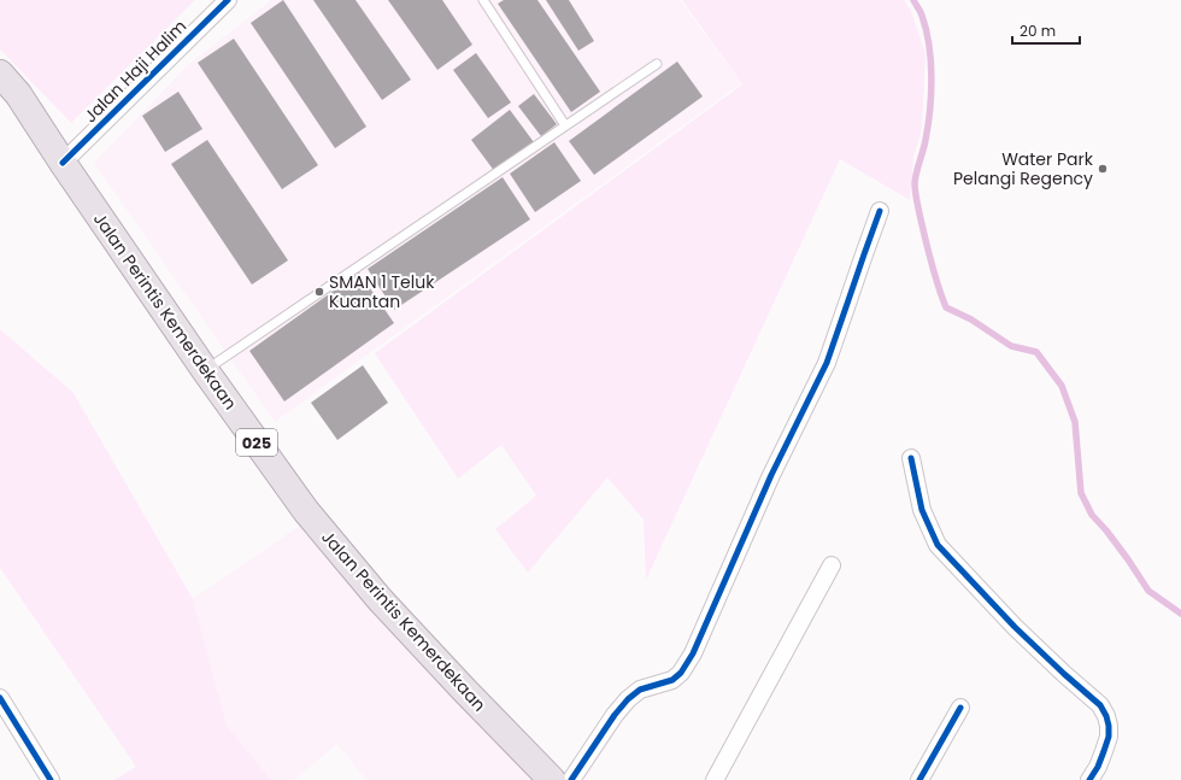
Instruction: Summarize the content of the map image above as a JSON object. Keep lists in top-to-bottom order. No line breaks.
{"streets":{"highway":["Jalan Perintis Kemerdekaan","025"],"street":["Jalan Haji Halim"]},"crossings":[["Jalan Haji Halim","Jalan Perintis Kemerdekaan"]],"places":["Water Park Pelangi Regency","SMAN 1 Teluk Kuantan"],"scale_bar":"20 m"}
